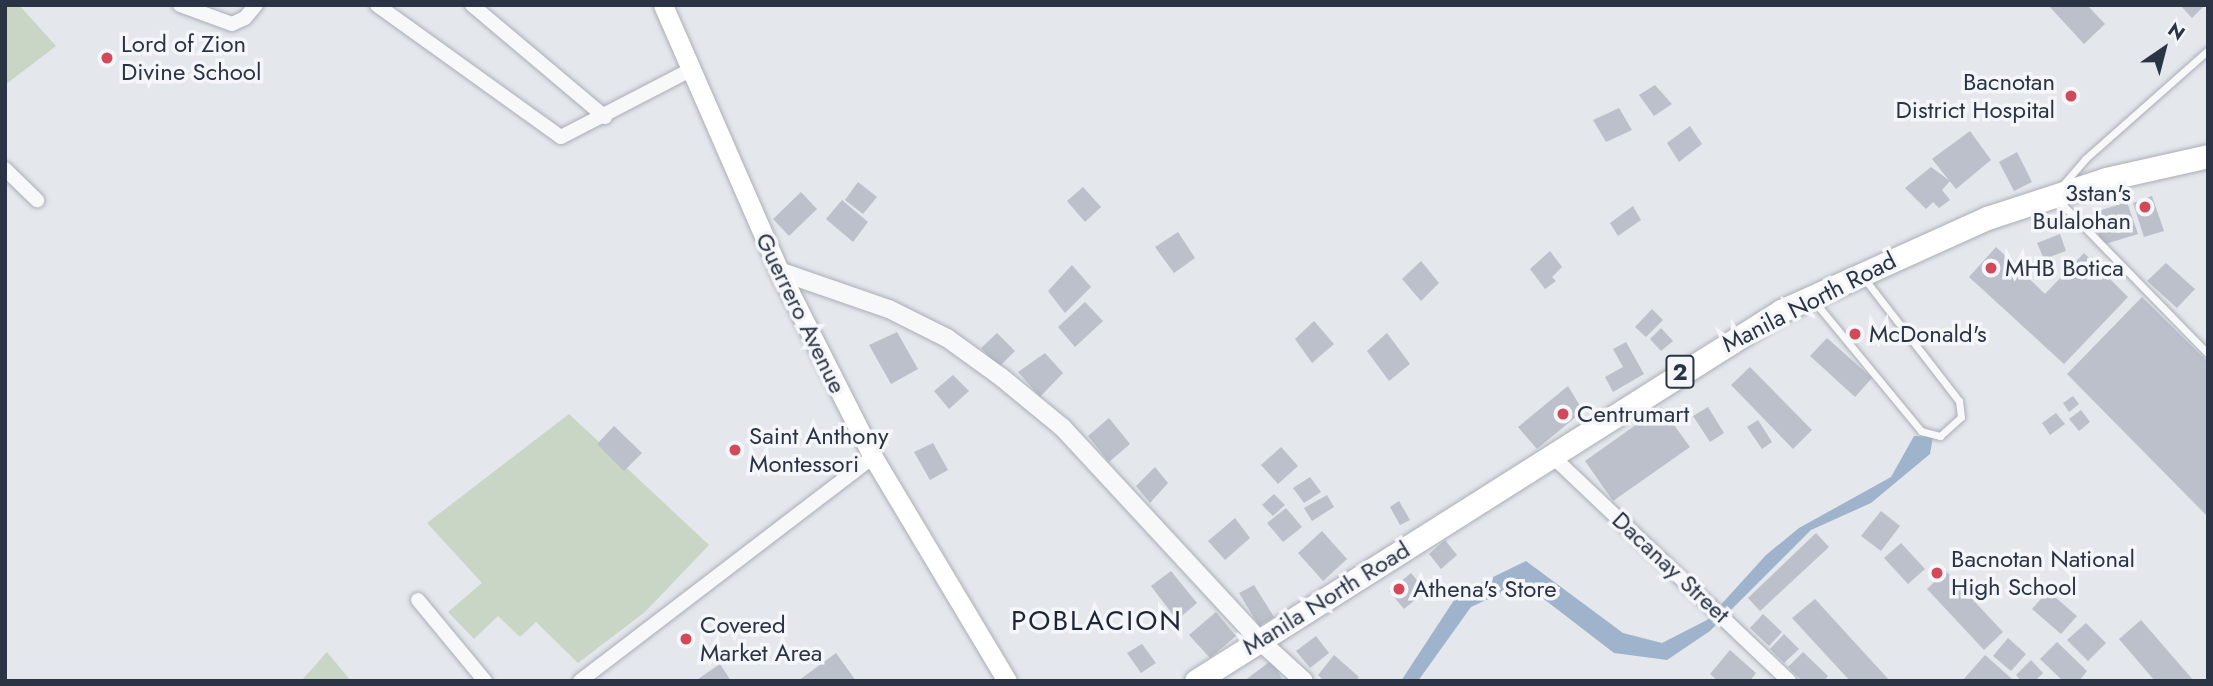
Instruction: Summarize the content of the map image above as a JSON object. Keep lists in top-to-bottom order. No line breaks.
{"streets":{"highway":["Manila North Road","2"],"main road":["Guerrero Avenue"],"street":["Dacanay Street"]},"crossings":[["Manila North Road","Dacanay Street"]],"districts":["POBLACION"],"places":["Lord of Zion Divine School","Bacnotan District Hospital","3stan's Bulalohan","MHB Botica","McDonald's","Centrumart","Saint Anthony Montessori","Bacnotan National High School","Athena's Store","Covered Market Area"],"north":"top right"}
